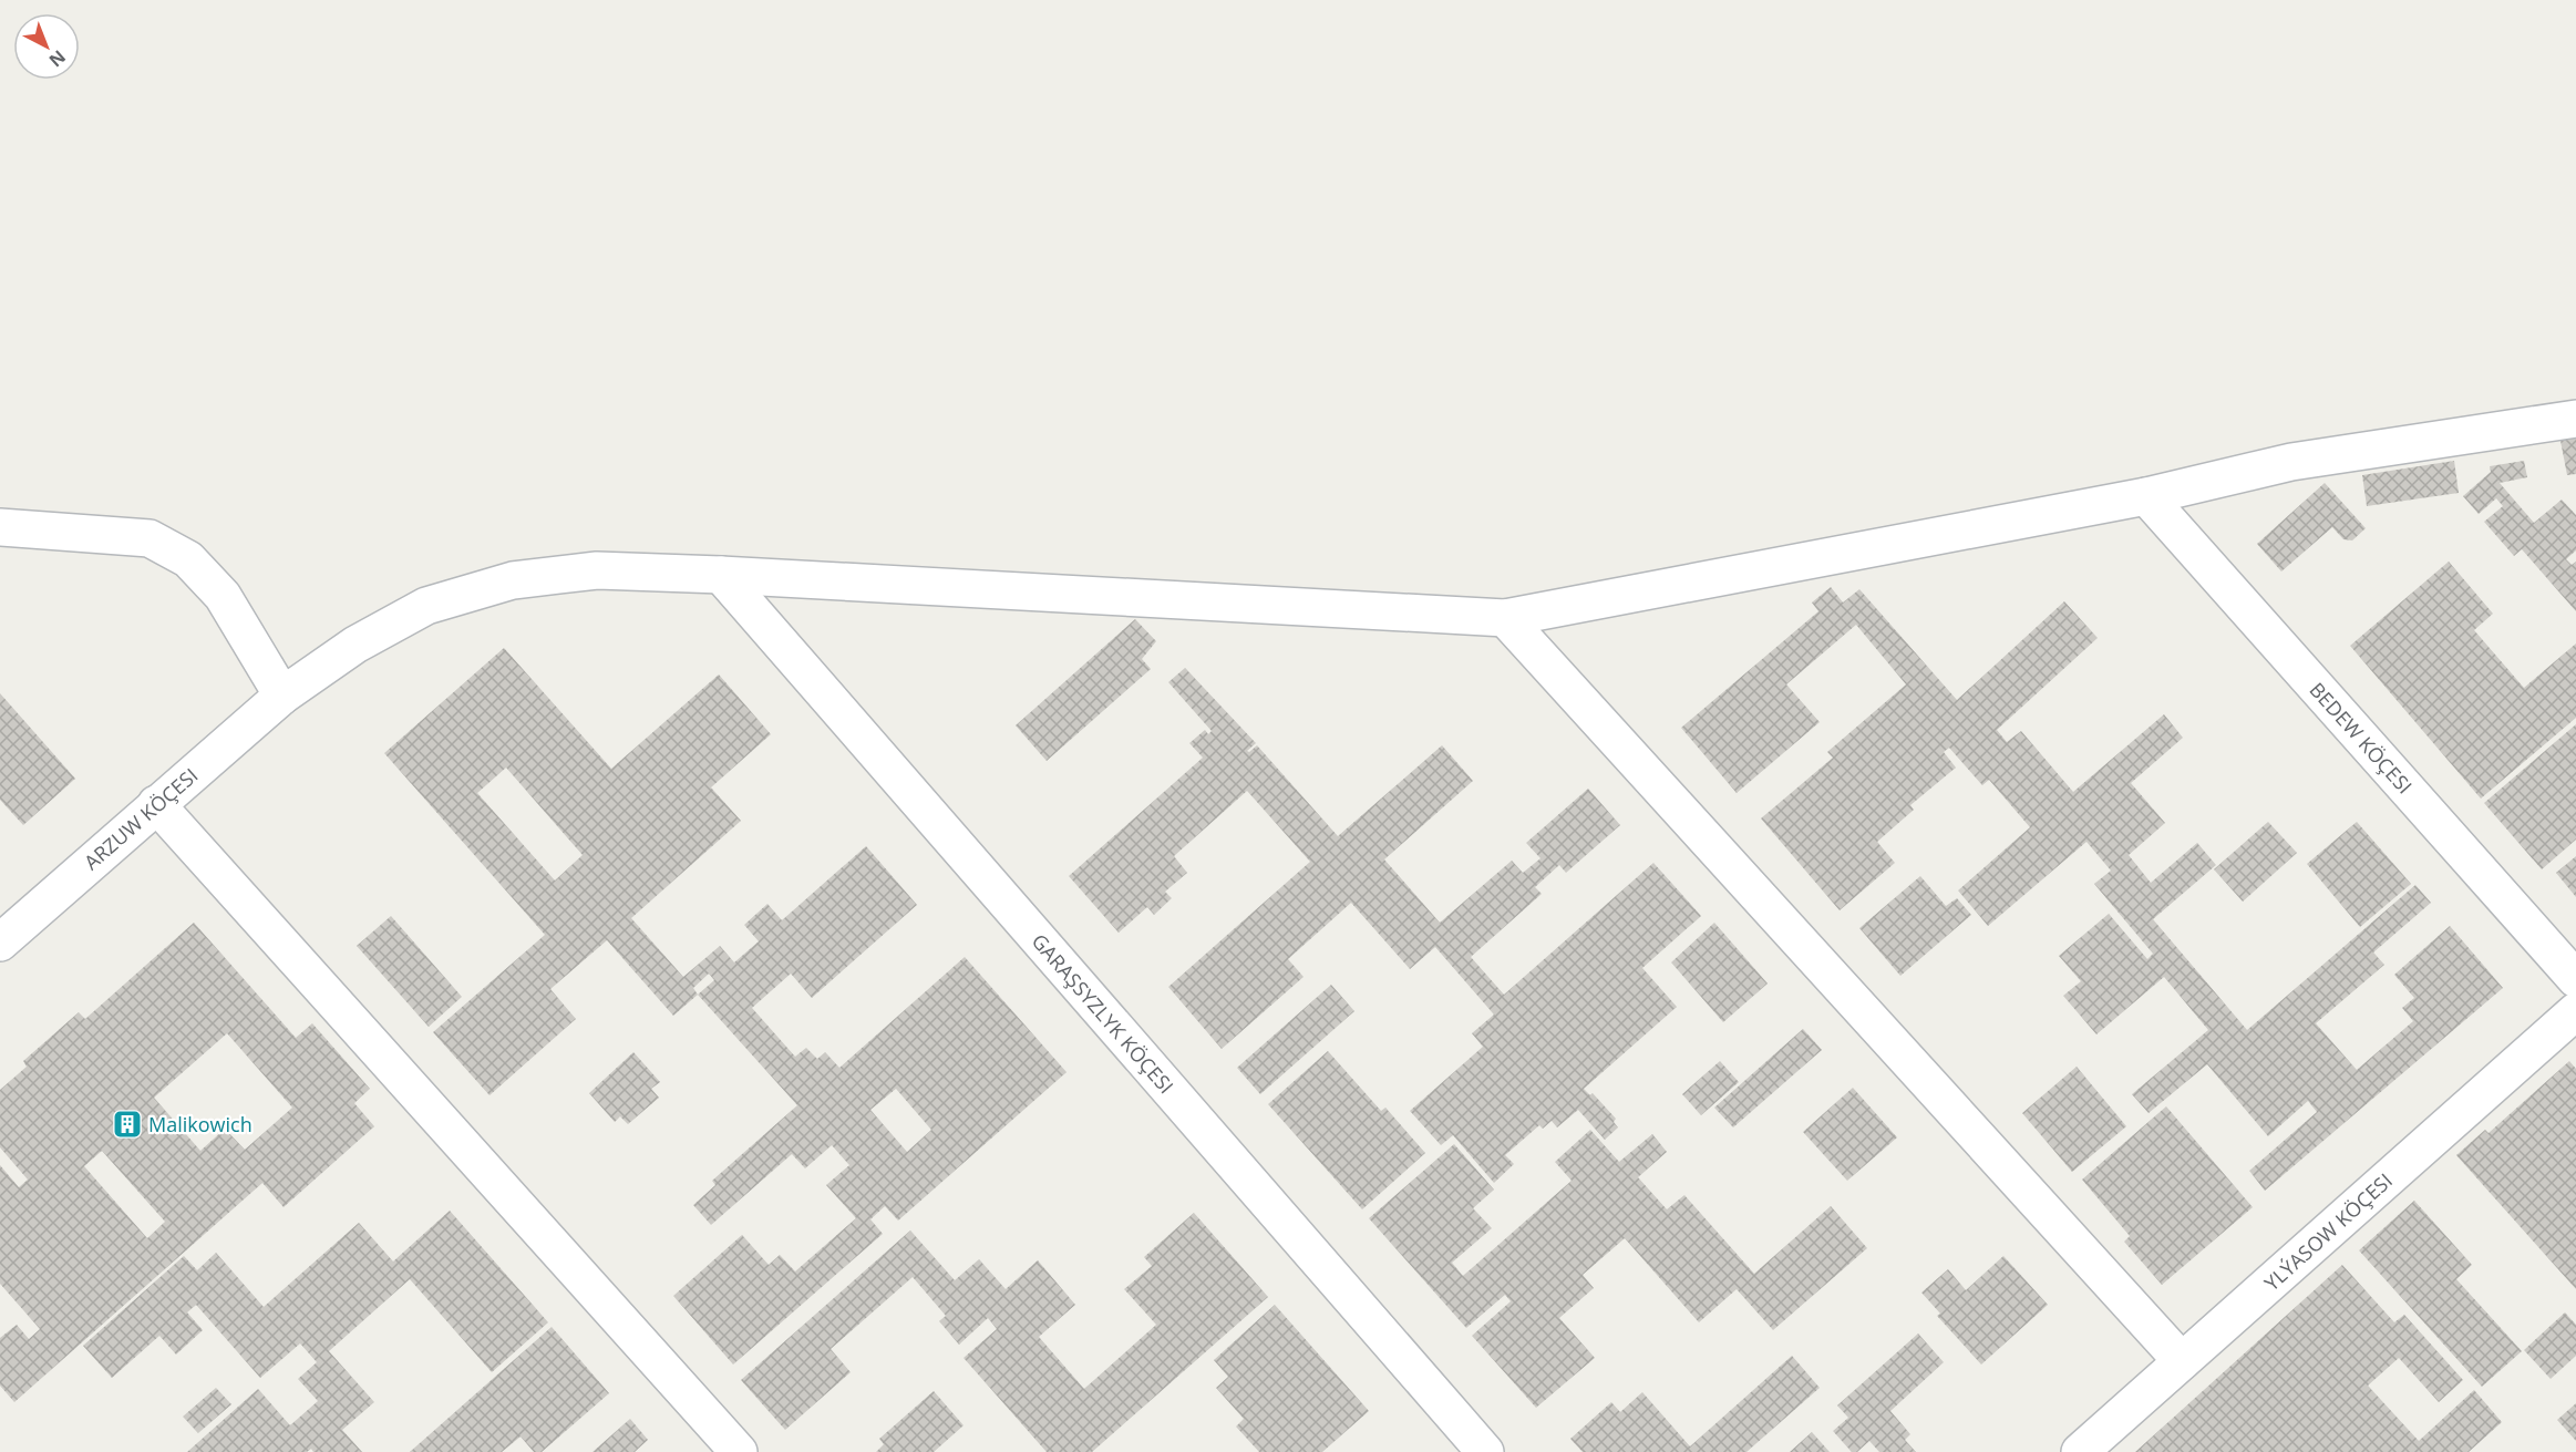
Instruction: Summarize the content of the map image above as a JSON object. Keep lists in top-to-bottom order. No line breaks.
{"streets":{"street":["BEDEW KÖÇESI","ARZUW KÖÇESI","GARAŞSYZLYK KÖÇESI","YLÝASOW KÖÇESI"]},"crossings":[["BEDEW KÖÇESI","ARZUW KÖÇESI"],["ARZUW KÖÇESI","GARAŞSYZLYK KÖÇESI"]],"places":{"building":["Malikowich"]},"north":"bottom right"}
